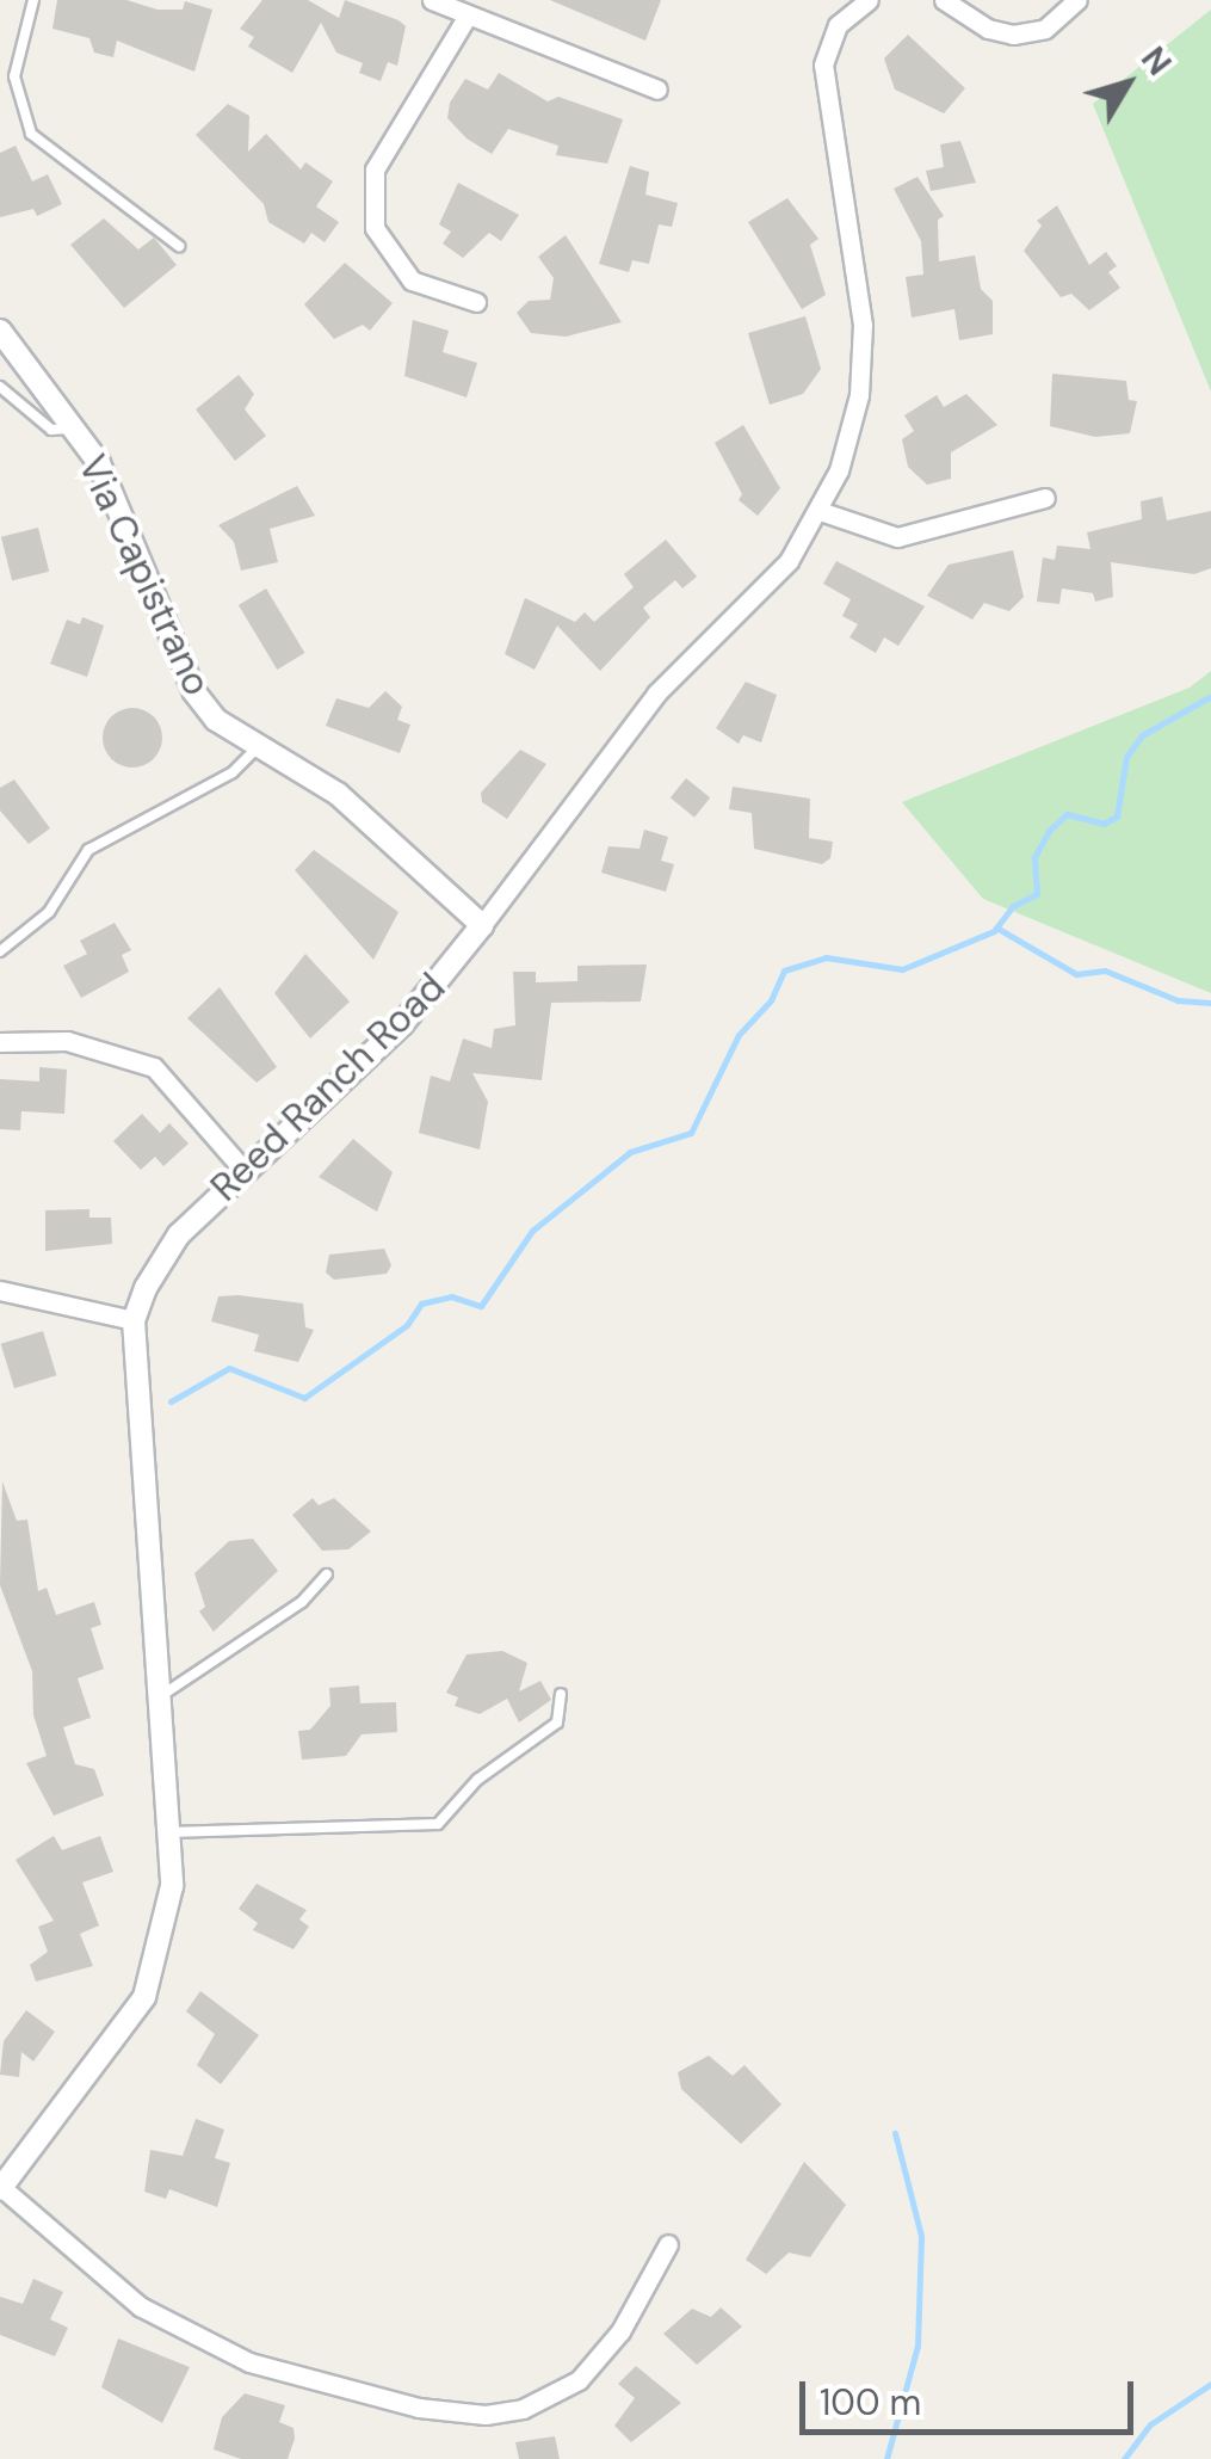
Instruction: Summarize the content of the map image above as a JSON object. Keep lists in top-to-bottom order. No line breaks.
{"streets":{"street":["Via Capistrano","Reed Ranch Road"]},"crossings":[["Via Capistrano","Reed Ranch Road"]],"scale_bar":"100 m","north":"top right"}
